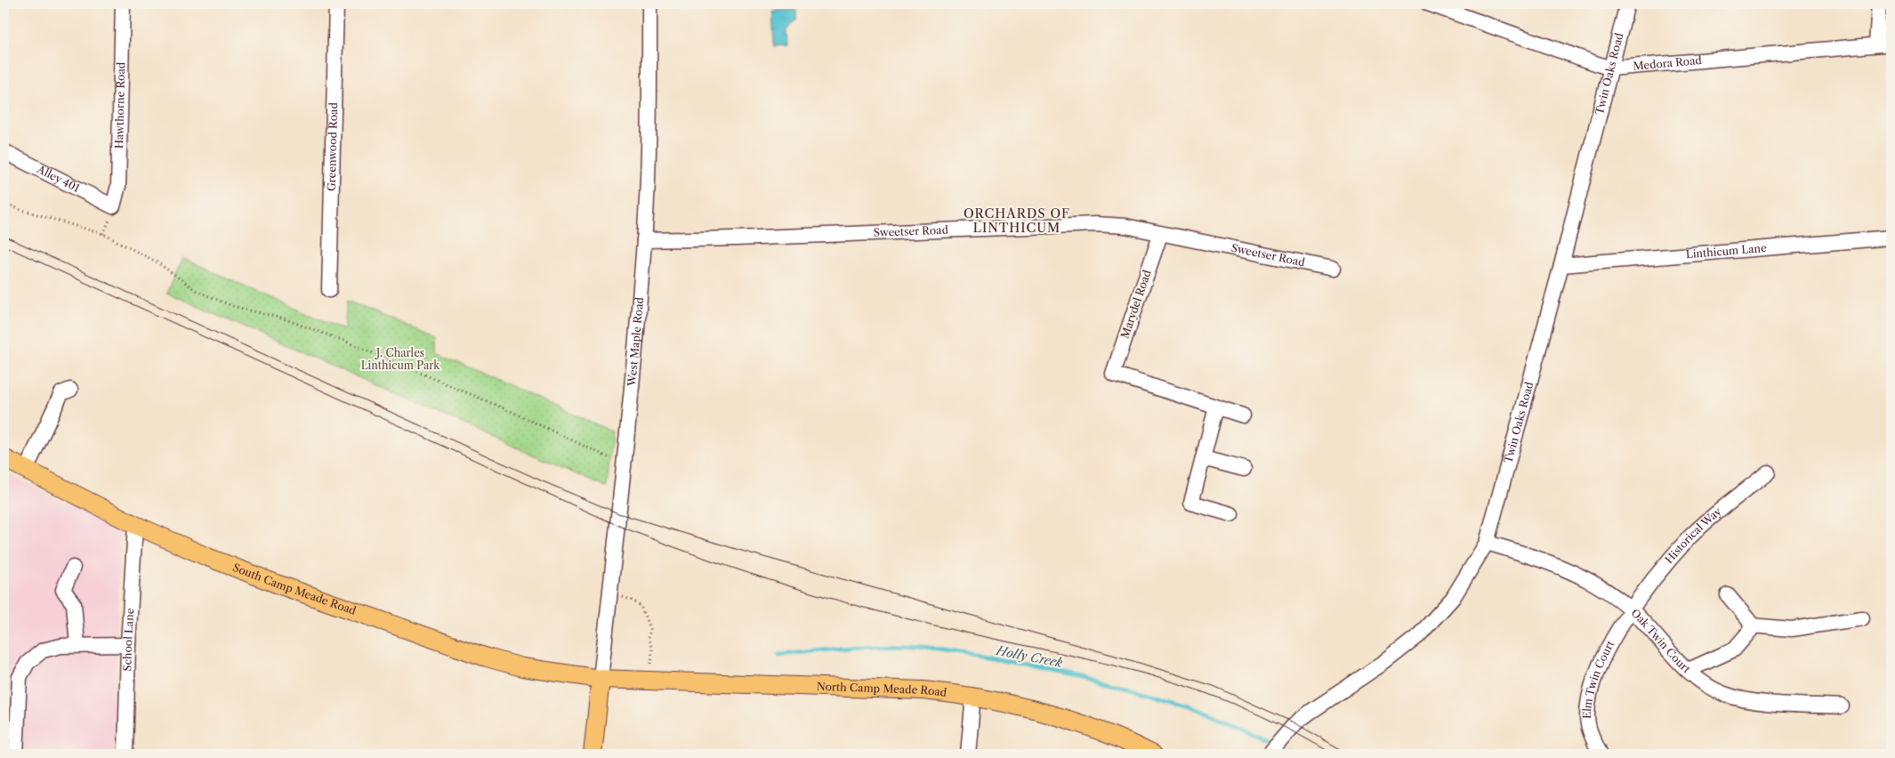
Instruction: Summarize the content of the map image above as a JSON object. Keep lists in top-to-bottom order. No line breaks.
{"streets":{"main road":["South Camp Meade Road","North Camp Meade Road"],"street":["Medora Road","Twin Oaks Road","Hawthorne Road","Greenwood Road","Alley 401","Sweetser Road","Linthicum Lane","Marydel Road","West Maple Road","Historical Way","School Lane","Oak Twin Court","Elm Twin Court"]},"crossings":[["Medora Road","Twin Oaks Road"],["Twin Oaks Road","Linthicum Lane"],["Twin Oaks Road","Oak Twin Court"],["Hawthorne Road","Alley 401"],["Sweetser Road","Marydel Road"],["Sweetser Road","West Maple Road"],["West Maple Road","South Camp Meade Road"],["West Maple Road","North Camp Meade Road"],["Historical Way","Oak Twin Court"],["Historical Way","Elm Twin Court"],["South Camp Meade Road","School Lane"],["South Camp Meade Road","North Camp Meade Road"],["Oak Twin Court","Elm Twin Court"]],"districts":["ORCHARDS OF LINTHICUM"],"water":["Holly Creek"],"parks":["J. Charles Linthicum Park"]}
